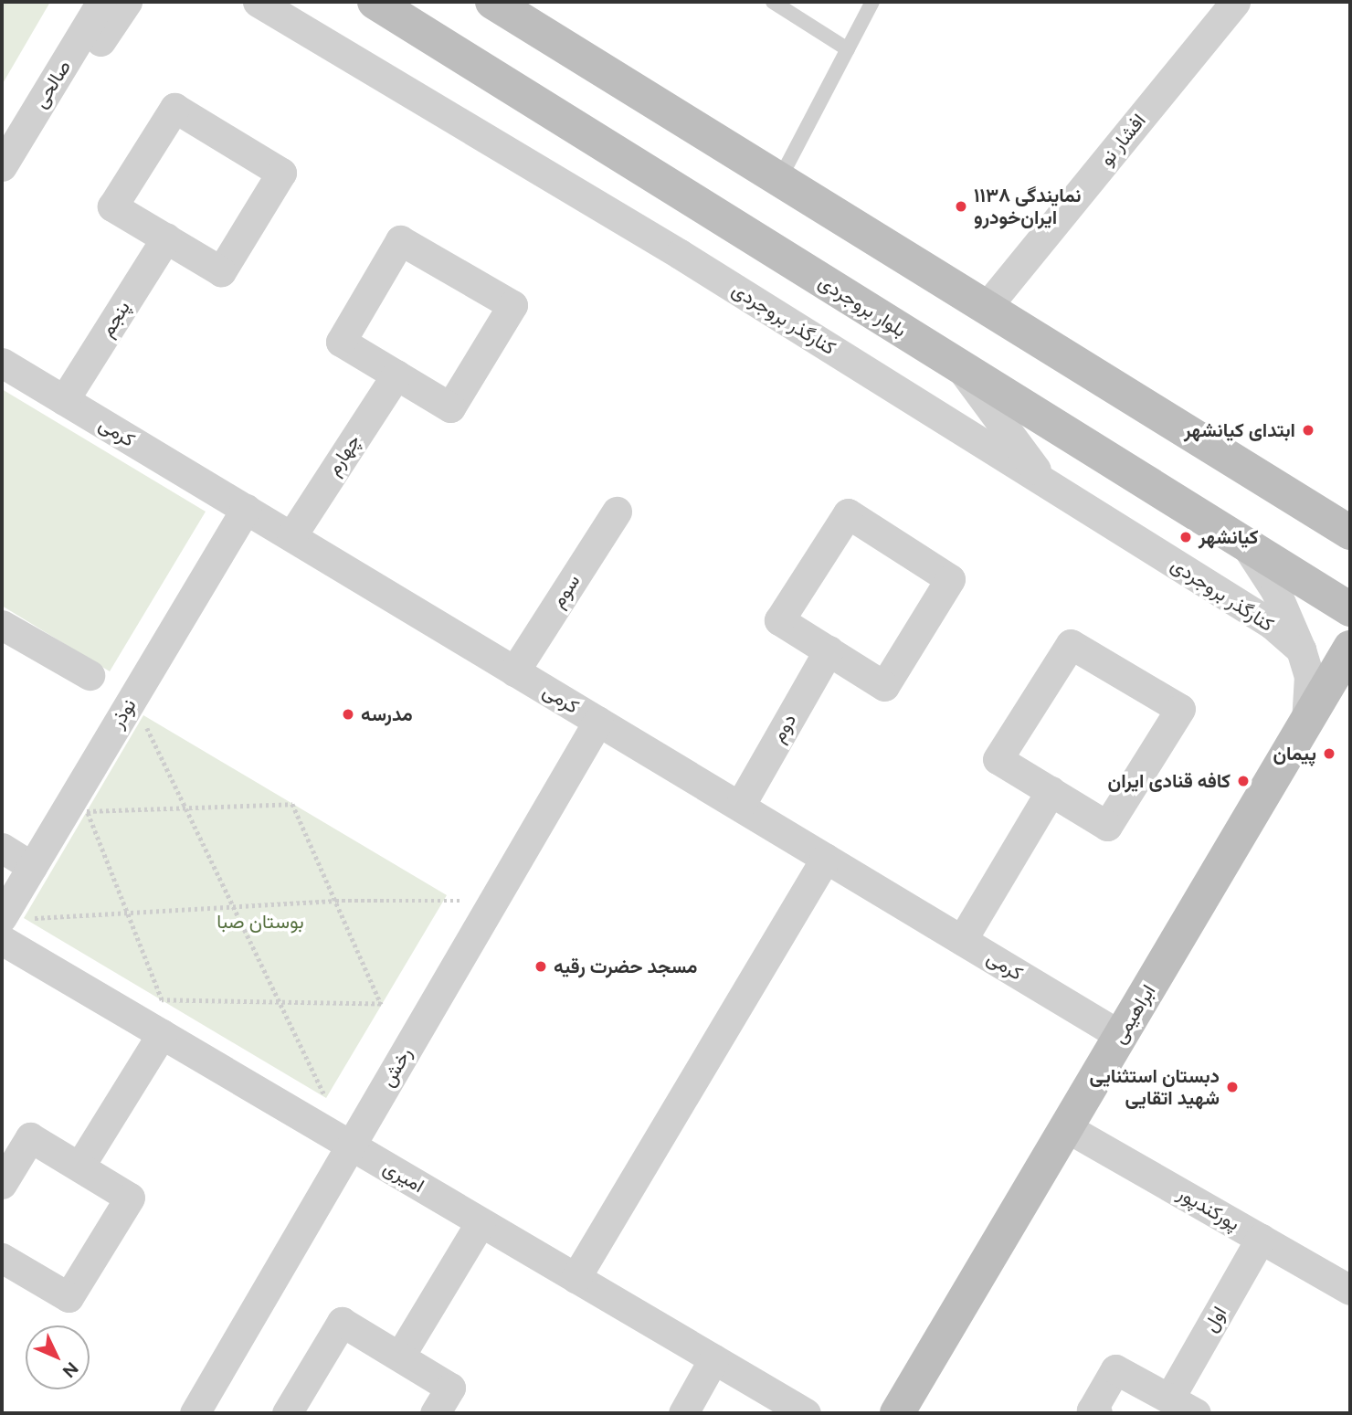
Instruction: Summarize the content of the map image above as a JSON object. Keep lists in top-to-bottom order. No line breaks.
{"streets":{"main road":["بلوار بروجردی","ابراهیمی"],"street":["صالحی","افشار نو","پنجم","کنارگذر بروجردی","کرمی","چهارم","سوم","نوذر","دوم","رخش","امیری","پورکندپور","اول"]},"crossings":[["پنجم","کرمی"],["کرمی","چهارم"],["کرمی","سوم"],["کرمی","نوذر"],["کرمی","دوم"],["کرمی","ابراهیمی"],["کرمی","رخش"],["ابراهیمی","پورکندپور"],["رخش","امیری"],["پورکندپور","اول"]],"parks":["بوستان صبا"],"places":["نمایندگی ۱۱۳۸ ایران‌خودرو","ابتدای کیانشهر","کیانشهر","مدرسه","پیمان","کافه قنادی ایران","مسجد حضرت رقیه","دبستان استثنایی شهید اتقایی"],"north":"bottom right"}
